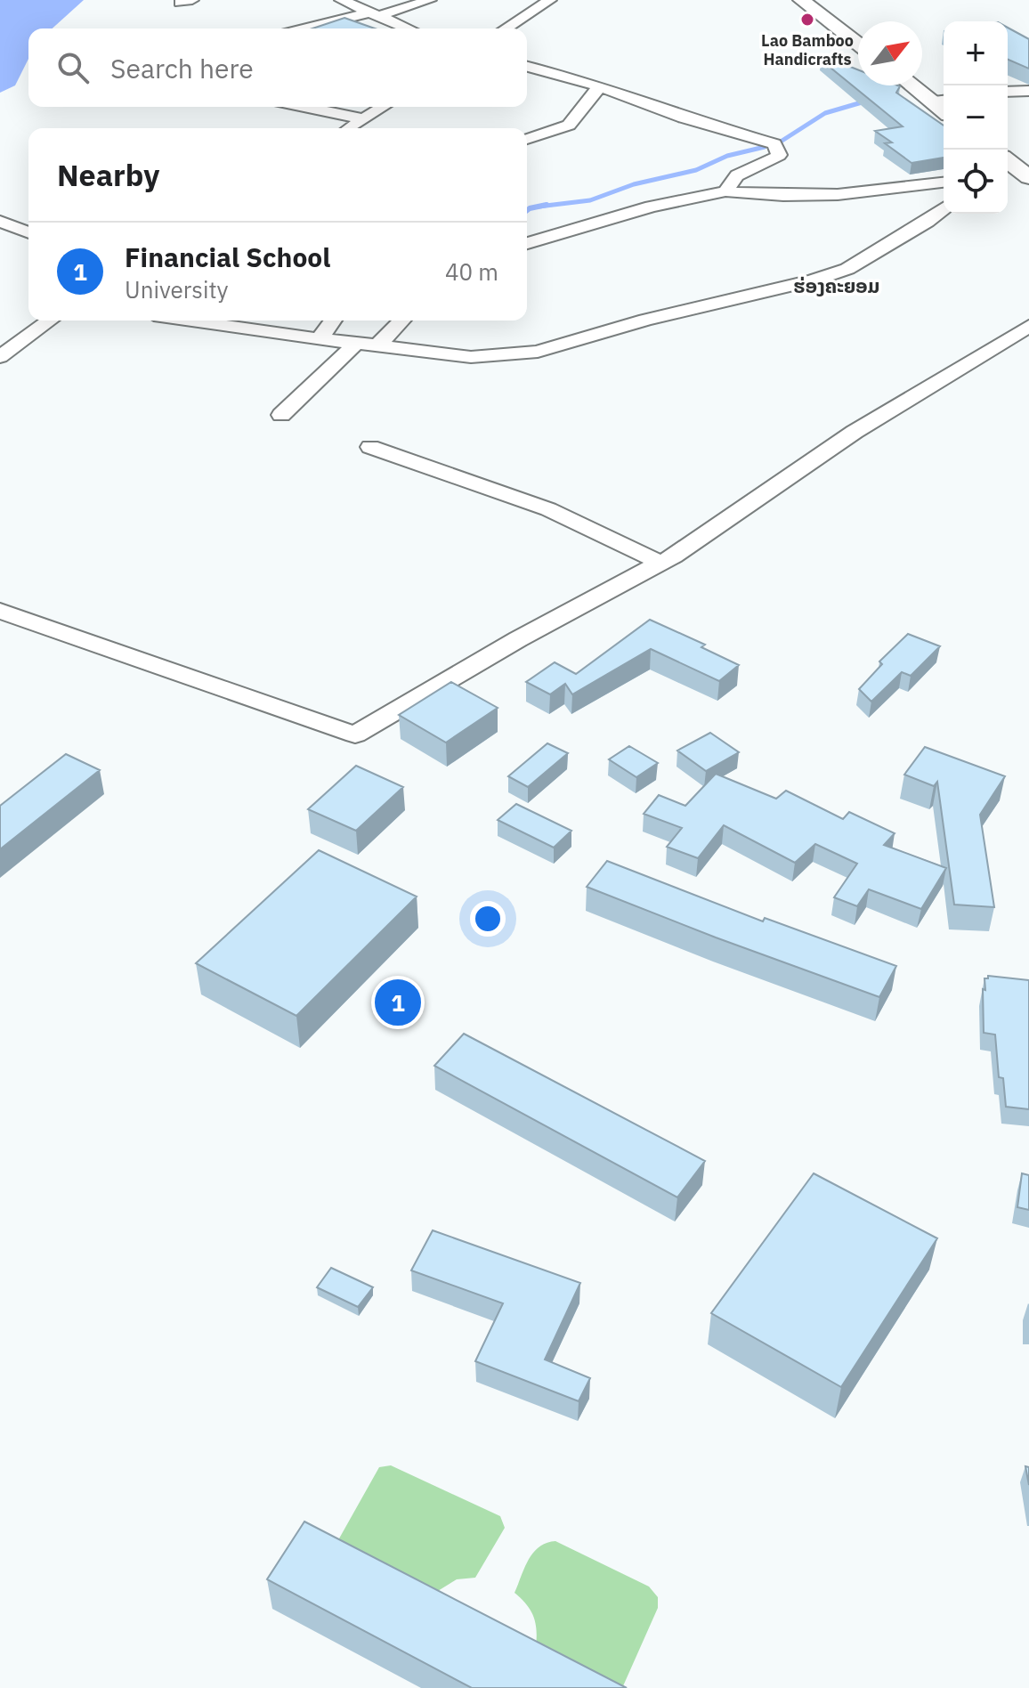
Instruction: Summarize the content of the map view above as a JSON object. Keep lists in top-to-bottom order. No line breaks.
{"districts":["ຮ່ອງຄະຍອມ"],"places":["Lao Bamboo Handicrafts"],"north":"top right","page":{"map_buttons":["+","−"],"search":"Search here","heading":"Nearby","list":[{"mark":"1","name":"Financial School","note":"University","value":"40 m"}],"pins":"1"}}
